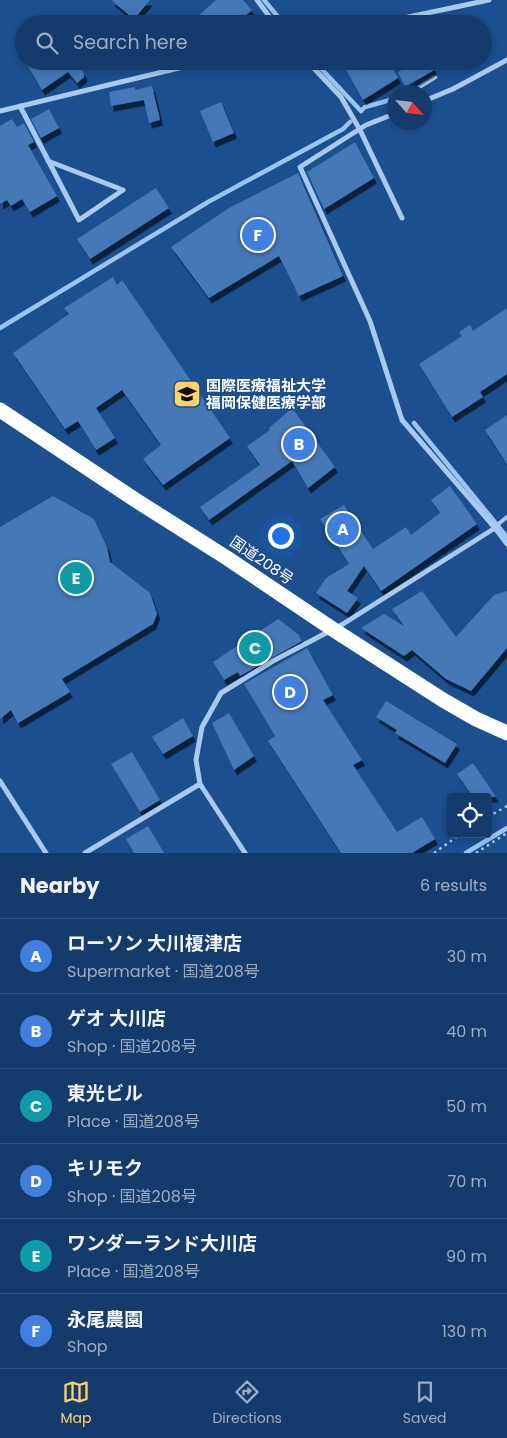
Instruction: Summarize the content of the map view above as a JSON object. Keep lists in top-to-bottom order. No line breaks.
{"streets":{"highway":["国道208号"]},"places":{"school or university":["国際医療福祉大学 福岡保健医療学部"]},"north":"bottom right","page":{"search":"Search here","pins":["F","B","A","E","C","D"],"heading":["Nearby","6 results"],"list":[{"mark":"A","name":"ローソン 大川榎津店","note":"Supermarket · 国道208号","value":"30 m"},{"mark":"B","name":"ゲオ 大川店","note":"Shop · 国道208号","value":"40 m"},{"mark":"C","name":"東光ビル","note":"Place · 国道208号","value":"50 m"},{"mark":"D","name":"キリモク","note":"Shop · 国道208号","value":"70 m"},{"mark":"E","name":"ワンダーランド大川店","note":"Place · 国道208号","value":"90 m"},{"mark":"F","name":"永尾農園","note":"Shop","value":"130 m"}],"nav":["Map","Directions","Saved"]}}
